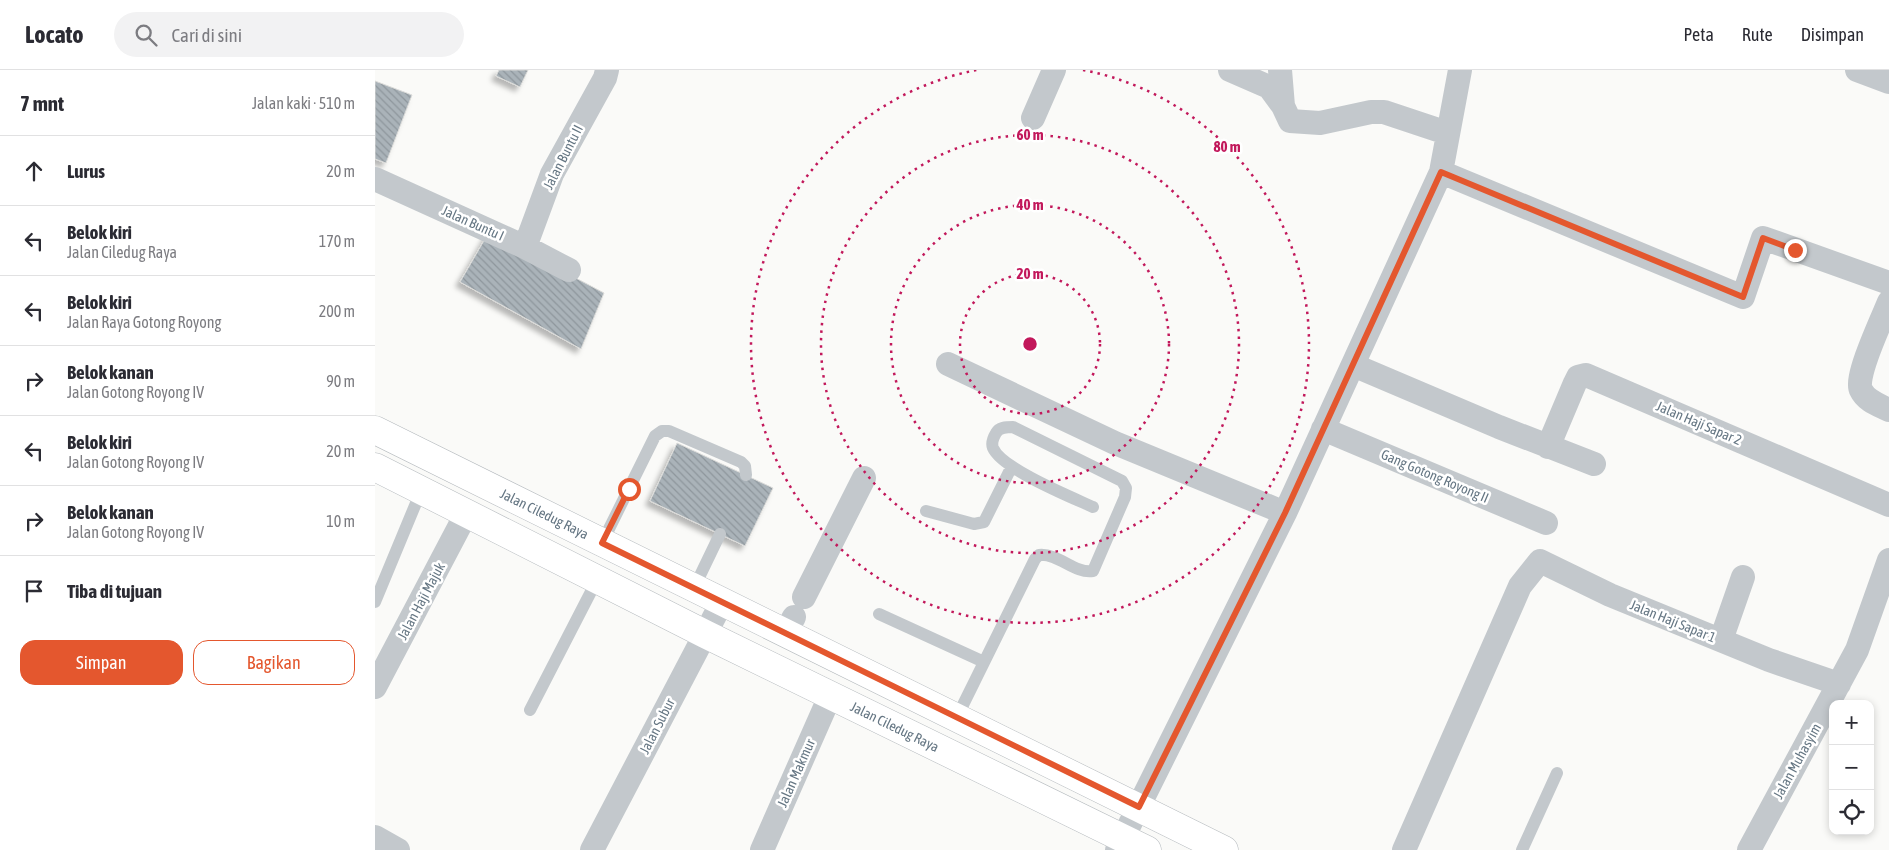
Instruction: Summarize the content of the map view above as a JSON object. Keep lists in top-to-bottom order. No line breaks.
{"streets":{"main road":["Jalan Ciledug Raya"],"street":["Jalan Buntu II","Jalan Buntu I","Jalan Haji Sapar 2","Gang Gotong Royong II","Jalan Haji Majuk","Jalan Haji Sapar 1","Jalan Subur","Jalan Muhasyim","Jalan Makmur"]},"crossings":[["Jalan Buntu II","Jalan Buntu I"],["Jalan Ciledug Raya","Jalan Haji Majuk"],["Jalan Ciledug Raya","Jalan Subur"],["Jalan Ciledug Raya","Jalan Makmur"],["Jalan Haji Sapar 1","Jalan Muhasyim"]],"page":{"header":"Locato","search":"Cari di sini","nav":["Peta","Rute","Disimpan"],"heading":["7 mnt","Jalan kaki · 510 m"],"list":[["Lurus","20 m"],["Belok kiri","Jalan Ciledug Raya","170 m"],["Belok kiri","Jalan Raya Gotong Royong","200 m"],["Belok kanan","Jalan Gotong Royong IV","90 m"],["Belok kiri","Jalan Gotong Royong IV","20 m"],["Belok kanan","Jalan Gotong Royong IV","10 m"],"Tiba di tujuan"],"buttons":["Simpan","Bagikan"],"map_buttons":["+","−"]},"rings":["60 m","80 m","40 m","20 m"]}
